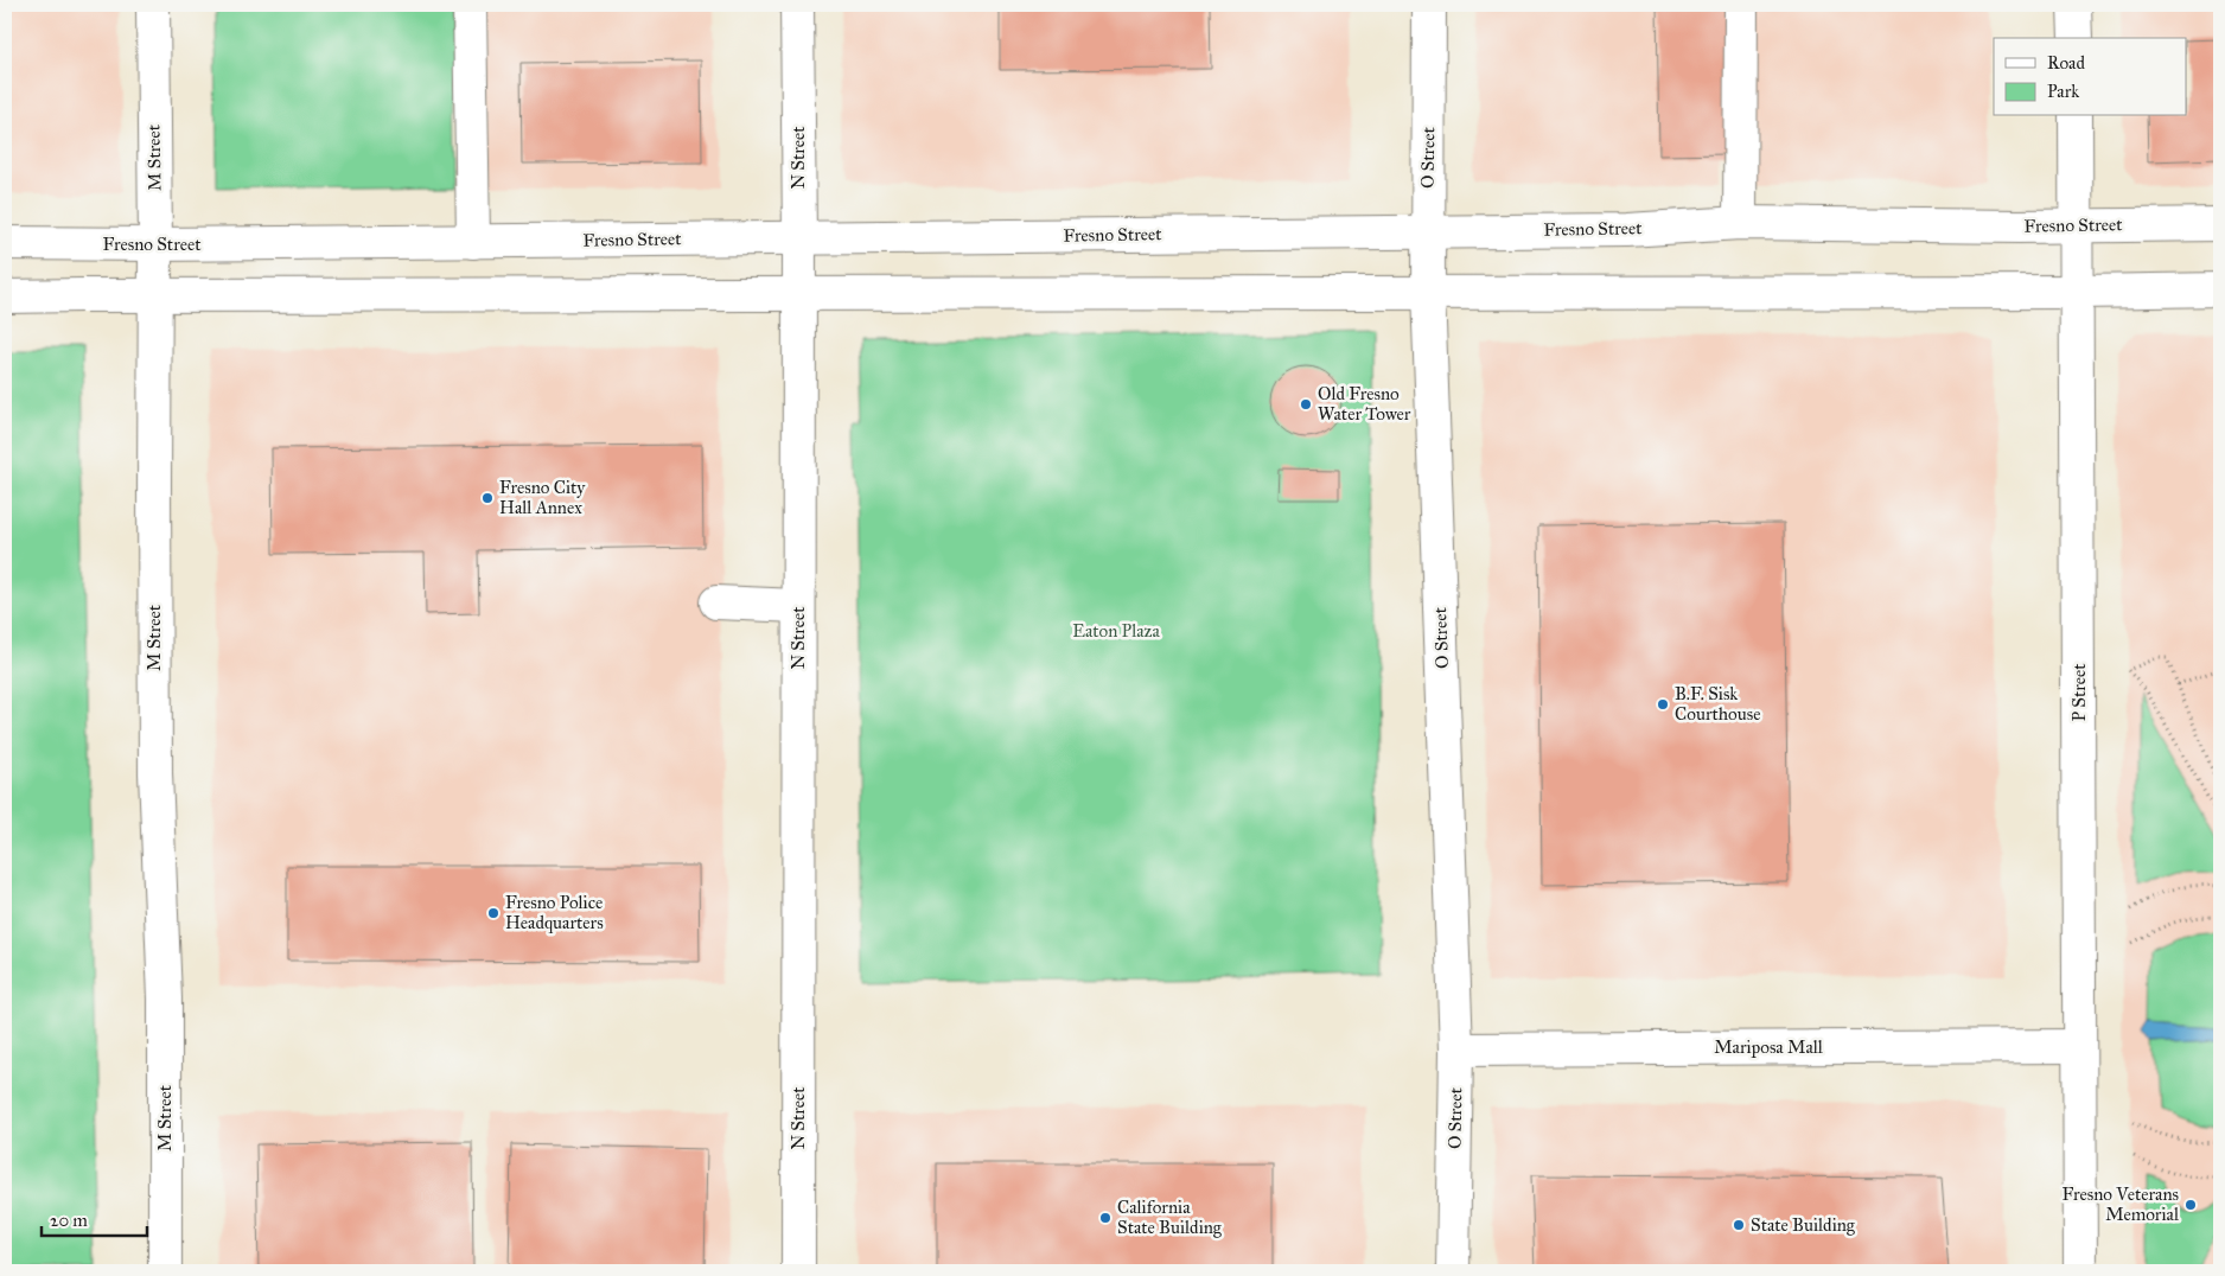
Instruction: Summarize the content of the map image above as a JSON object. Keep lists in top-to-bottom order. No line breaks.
{"streets":{"main road":["M Street","N Street","O Street","Fresno Street","P Street","Mariposa Mall"]},"crossings":[["M Street","Fresno Street"],["N Street","Fresno Street"],["O Street","Fresno Street"],["O Street","Mariposa Mall"],["Fresno Street","P Street"],["P Street","Mariposa Mall"]],"parks":["Eaton Plaza"],"places":["Old Fresno Water Tower","Fresno City Hall Annex","B.F. Sisk Courthouse","Fresno Police Headquarters","Fresno Veterans Memorial","California State Building","State Building"],"legend":["Road","Park"],"scale_bar":"20 m"}
